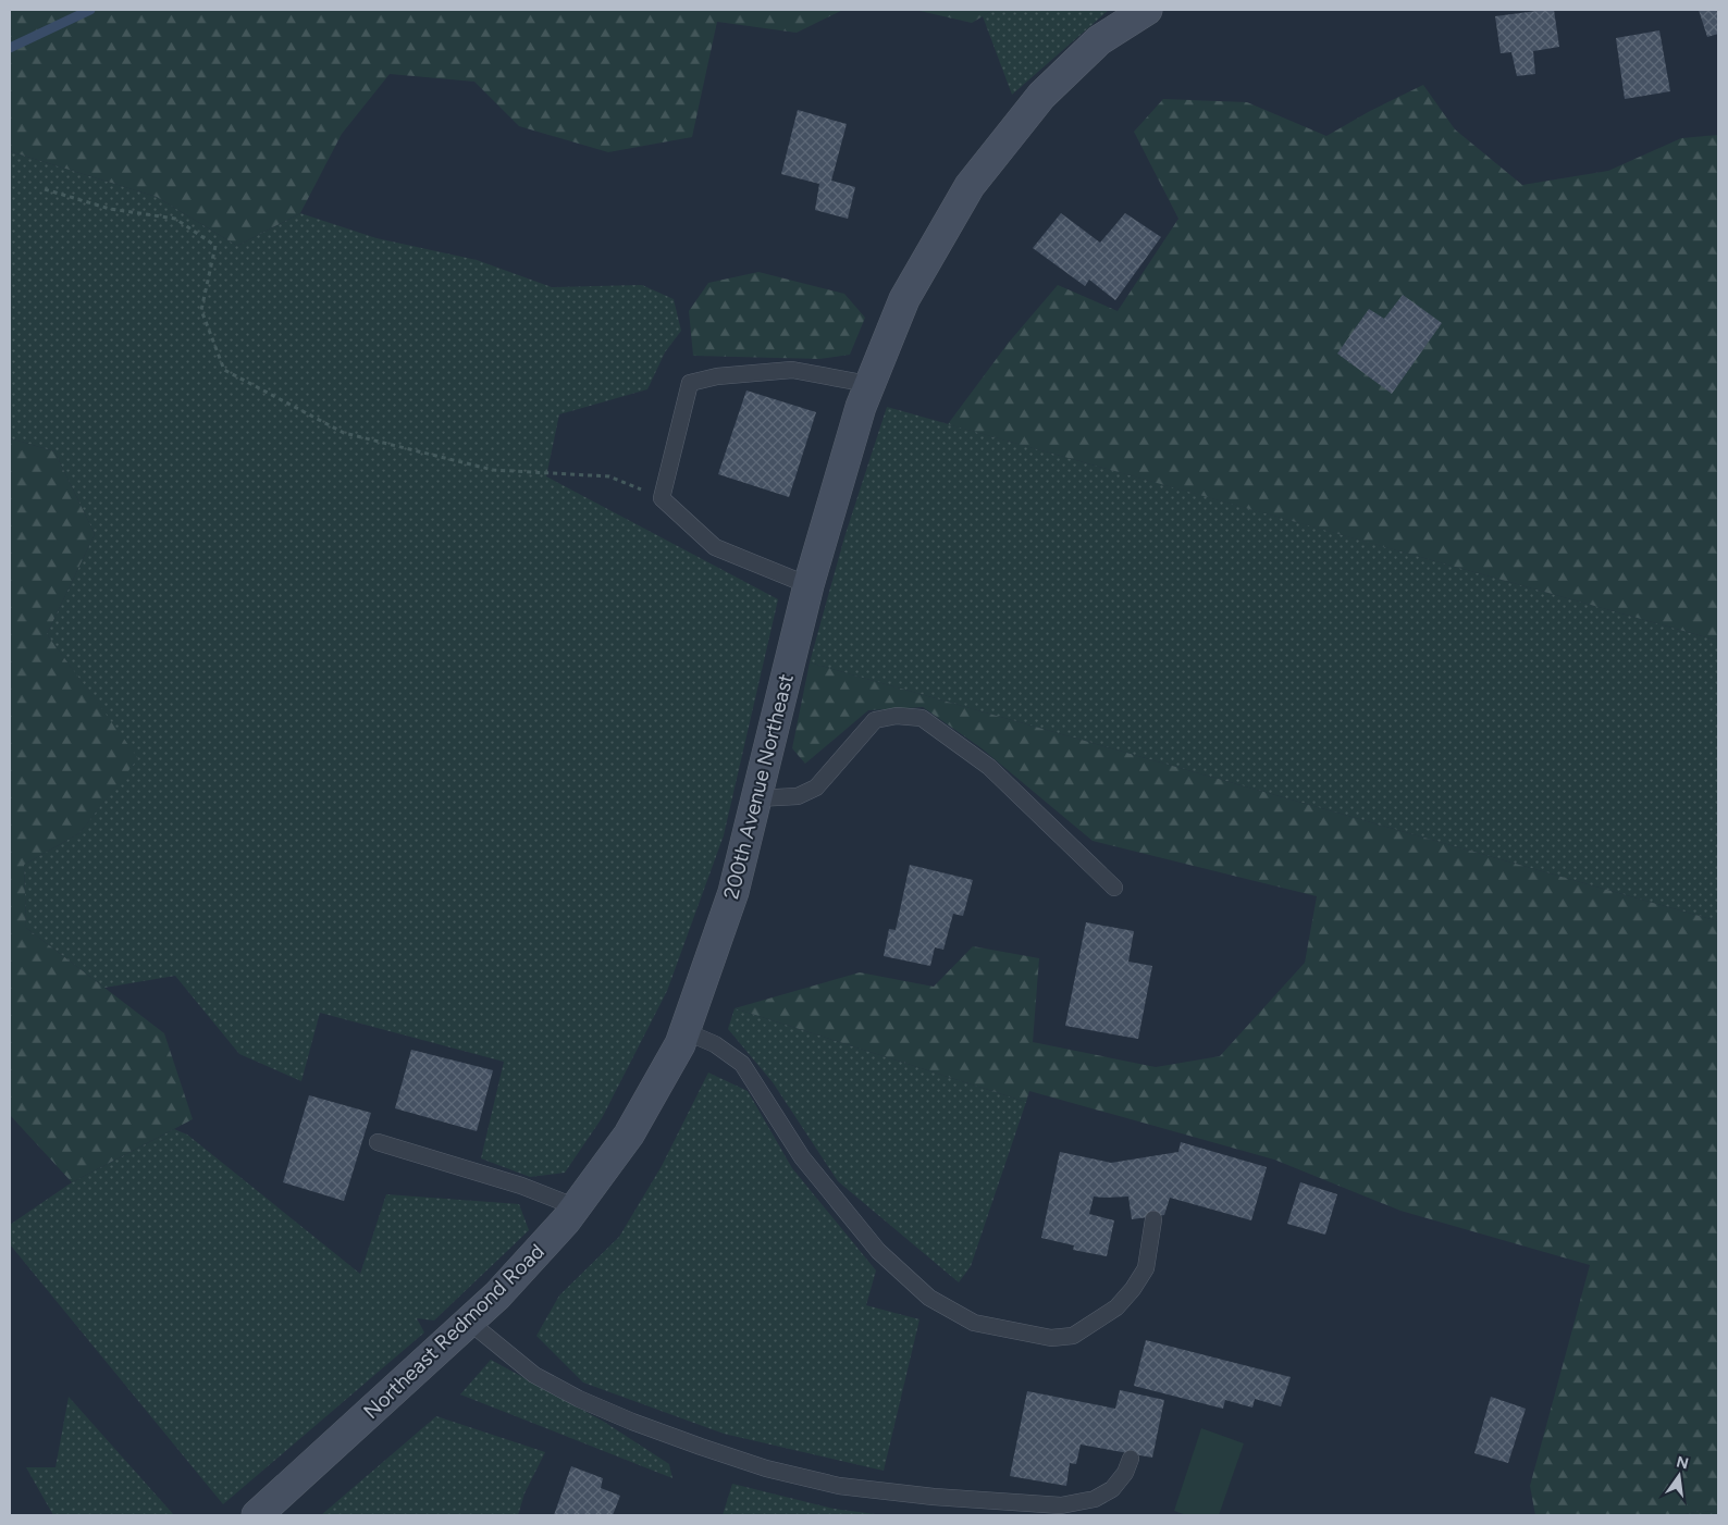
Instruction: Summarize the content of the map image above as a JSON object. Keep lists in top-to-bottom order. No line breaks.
{"streets":{"street":["200th Avenue Northeast","Northeast Redmond Road"]},"crossings":[["200th Avenue Northeast","Northeast Redmond Road"]],"north":"top"}
